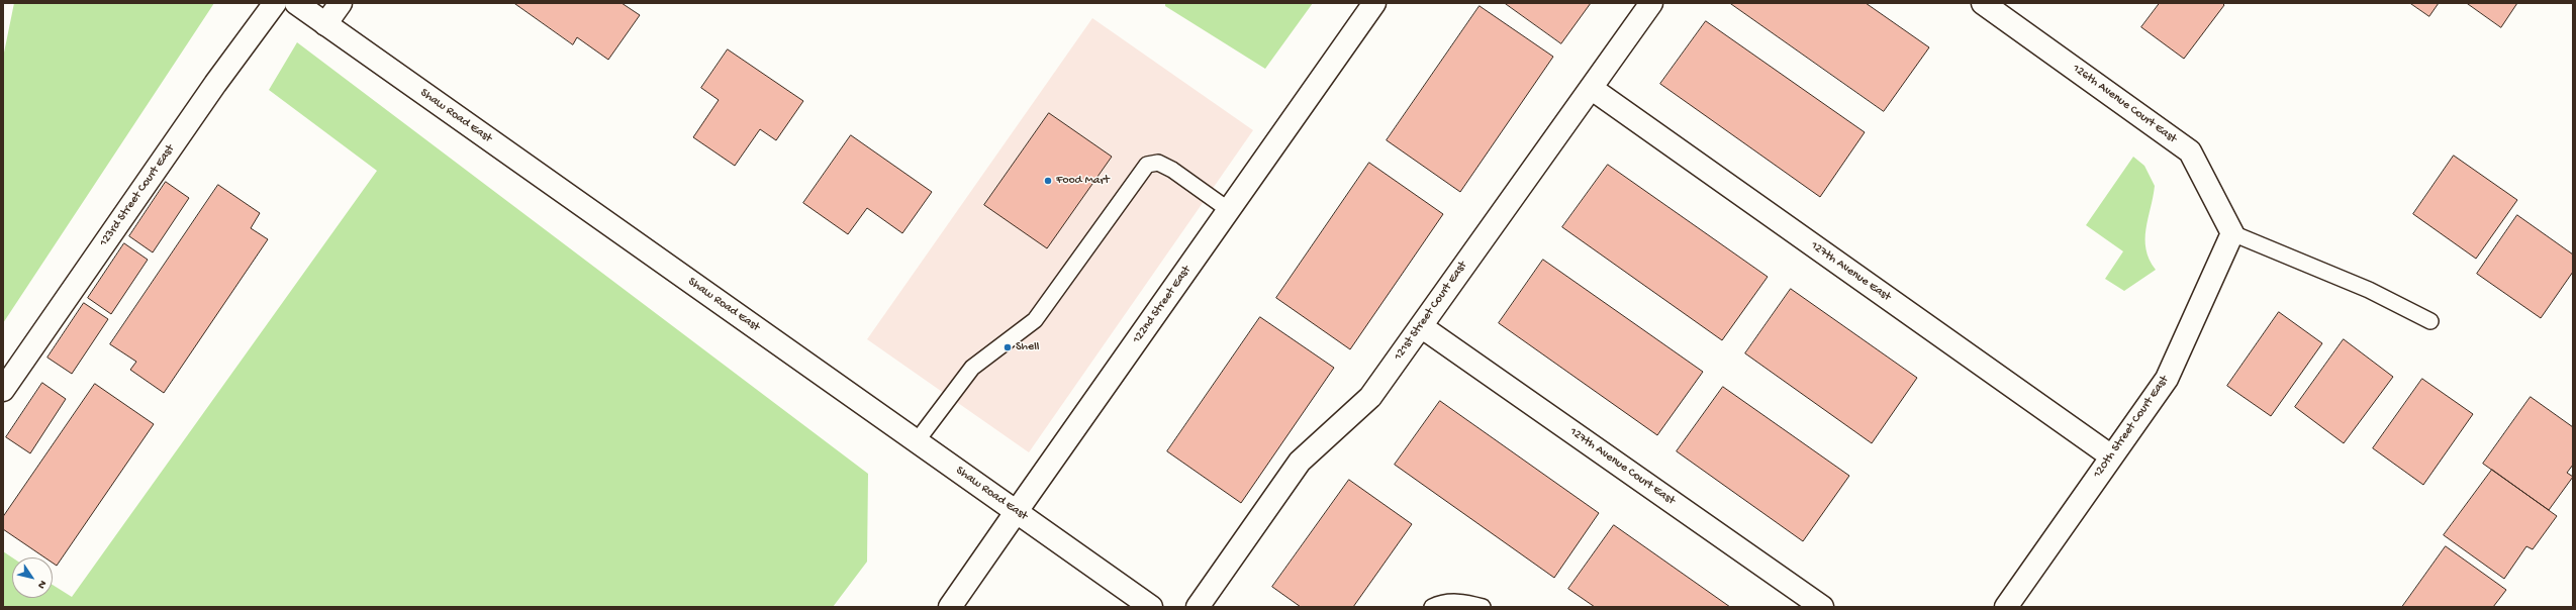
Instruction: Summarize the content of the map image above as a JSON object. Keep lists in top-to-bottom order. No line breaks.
{"streets":{"street":["126th Avenue Court East","Shaw Road East","123rd Street Court East","127th Avenue East","122nd Street East","121st Street Court East","120th Street Court East","127th Avenue Court East"]},"crossings":[["126th Avenue Court East","120th Street Court East"],["Shaw Road East","122nd Street East"],["127th Avenue East","121st Street Court East"],["127th Avenue East","120th Street Court East"],["121st Street Court East","127th Avenue Court East"]],"places":["Food Mart","Shell"],"north":"bottom right"}
